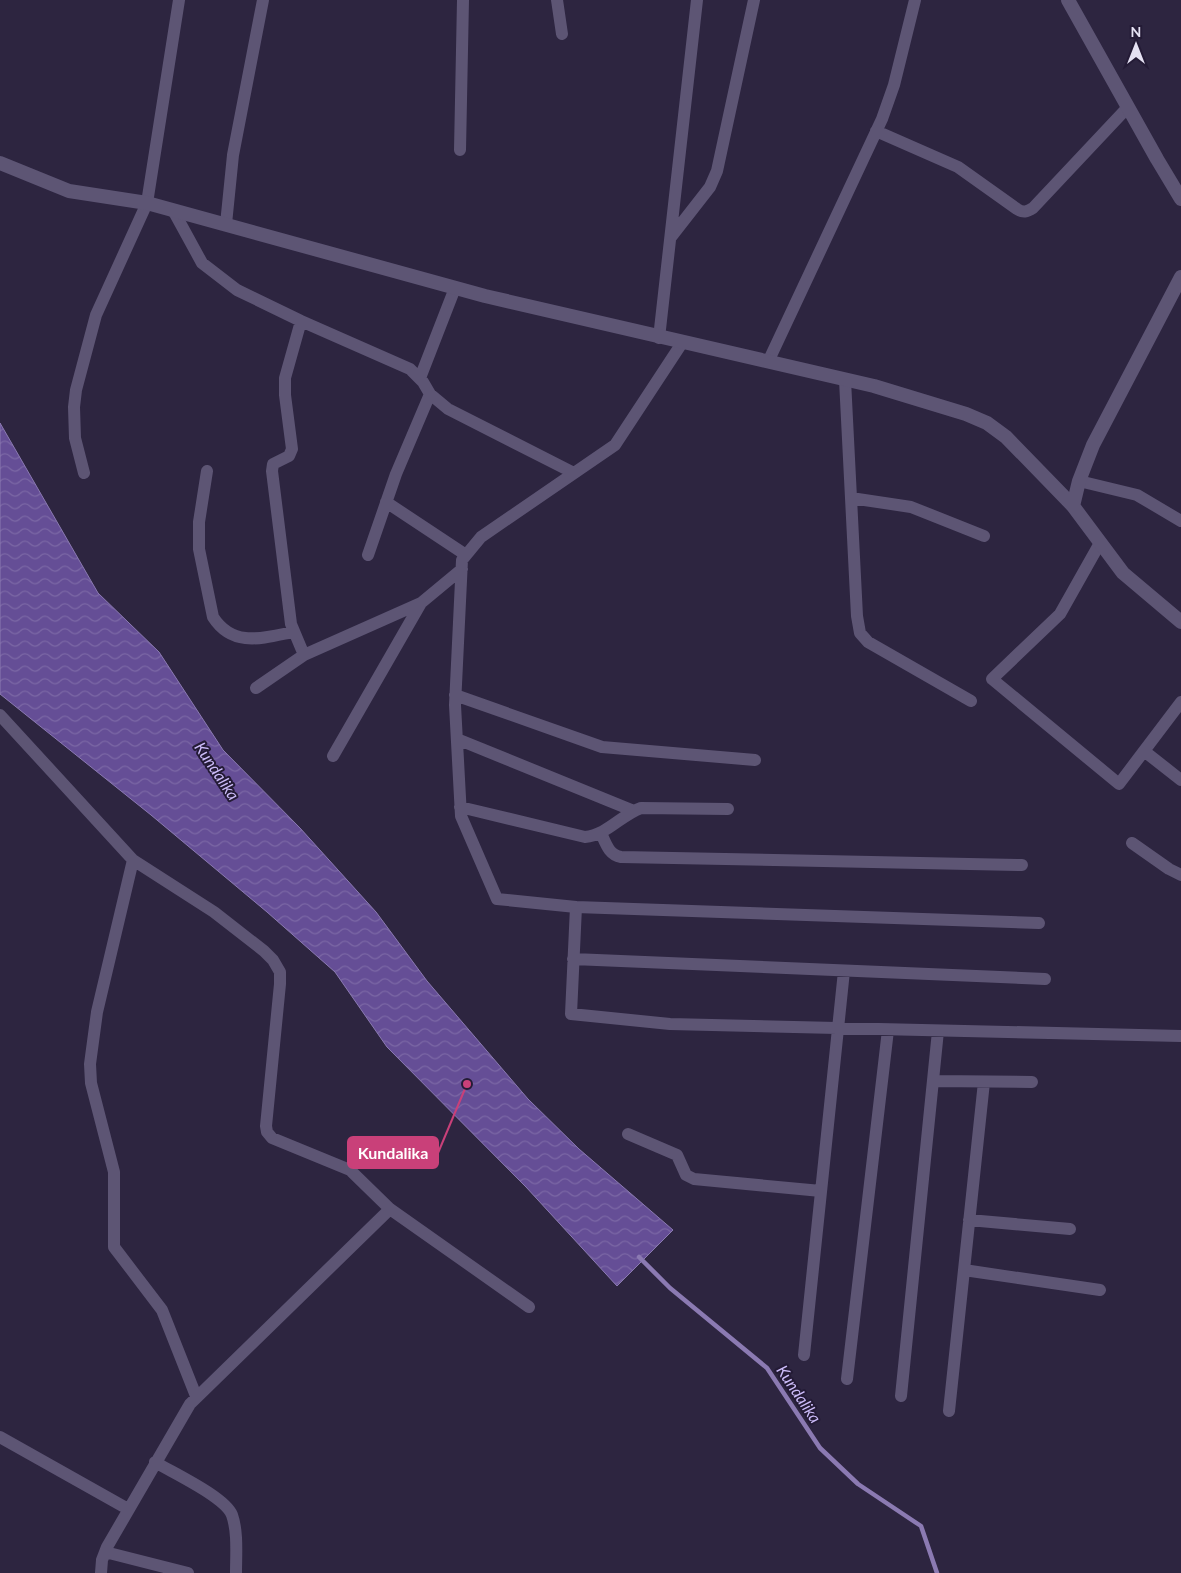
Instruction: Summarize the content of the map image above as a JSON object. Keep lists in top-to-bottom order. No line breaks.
{"water":["Kundalika"],"places":["Kundalika"],"north":"top"}
